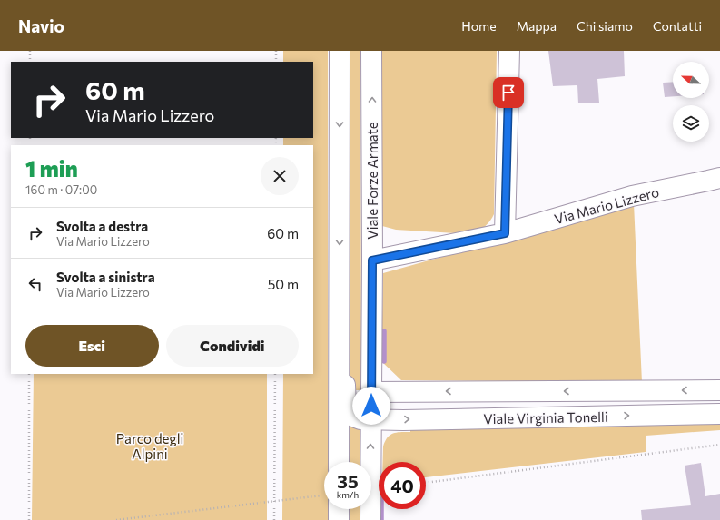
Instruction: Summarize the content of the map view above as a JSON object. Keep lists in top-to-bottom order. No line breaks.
{"streets":{"street":["Viale Forze Armate","Via Mario Lizzero","Viale Virginia Tonelli"]},"crossings":[["Viale Forze Armate","Via Mario Lizzero"],["Viale Forze Armate","Viale Virginia Tonelli"]],"parks":["Parco degli Alpini"],"north":"left","page":{"header":"Navio","nav":["Home","Mappa","Chi siamo","Contatti"],"turn":["60 m","Via Mario Lizzero"],"heading":["1 min","160 m · 07:00"],"list":[{"name":"Svolta a destra","note":"Via Mario Lizzero","value":"60 m"},{"name":"Svolta a sinistra","note":"Via Mario Lizzero","value":"50 m"}],"buttons":["Esci","Condividi"],"speed":"35 km/h","limit":"40"}}
